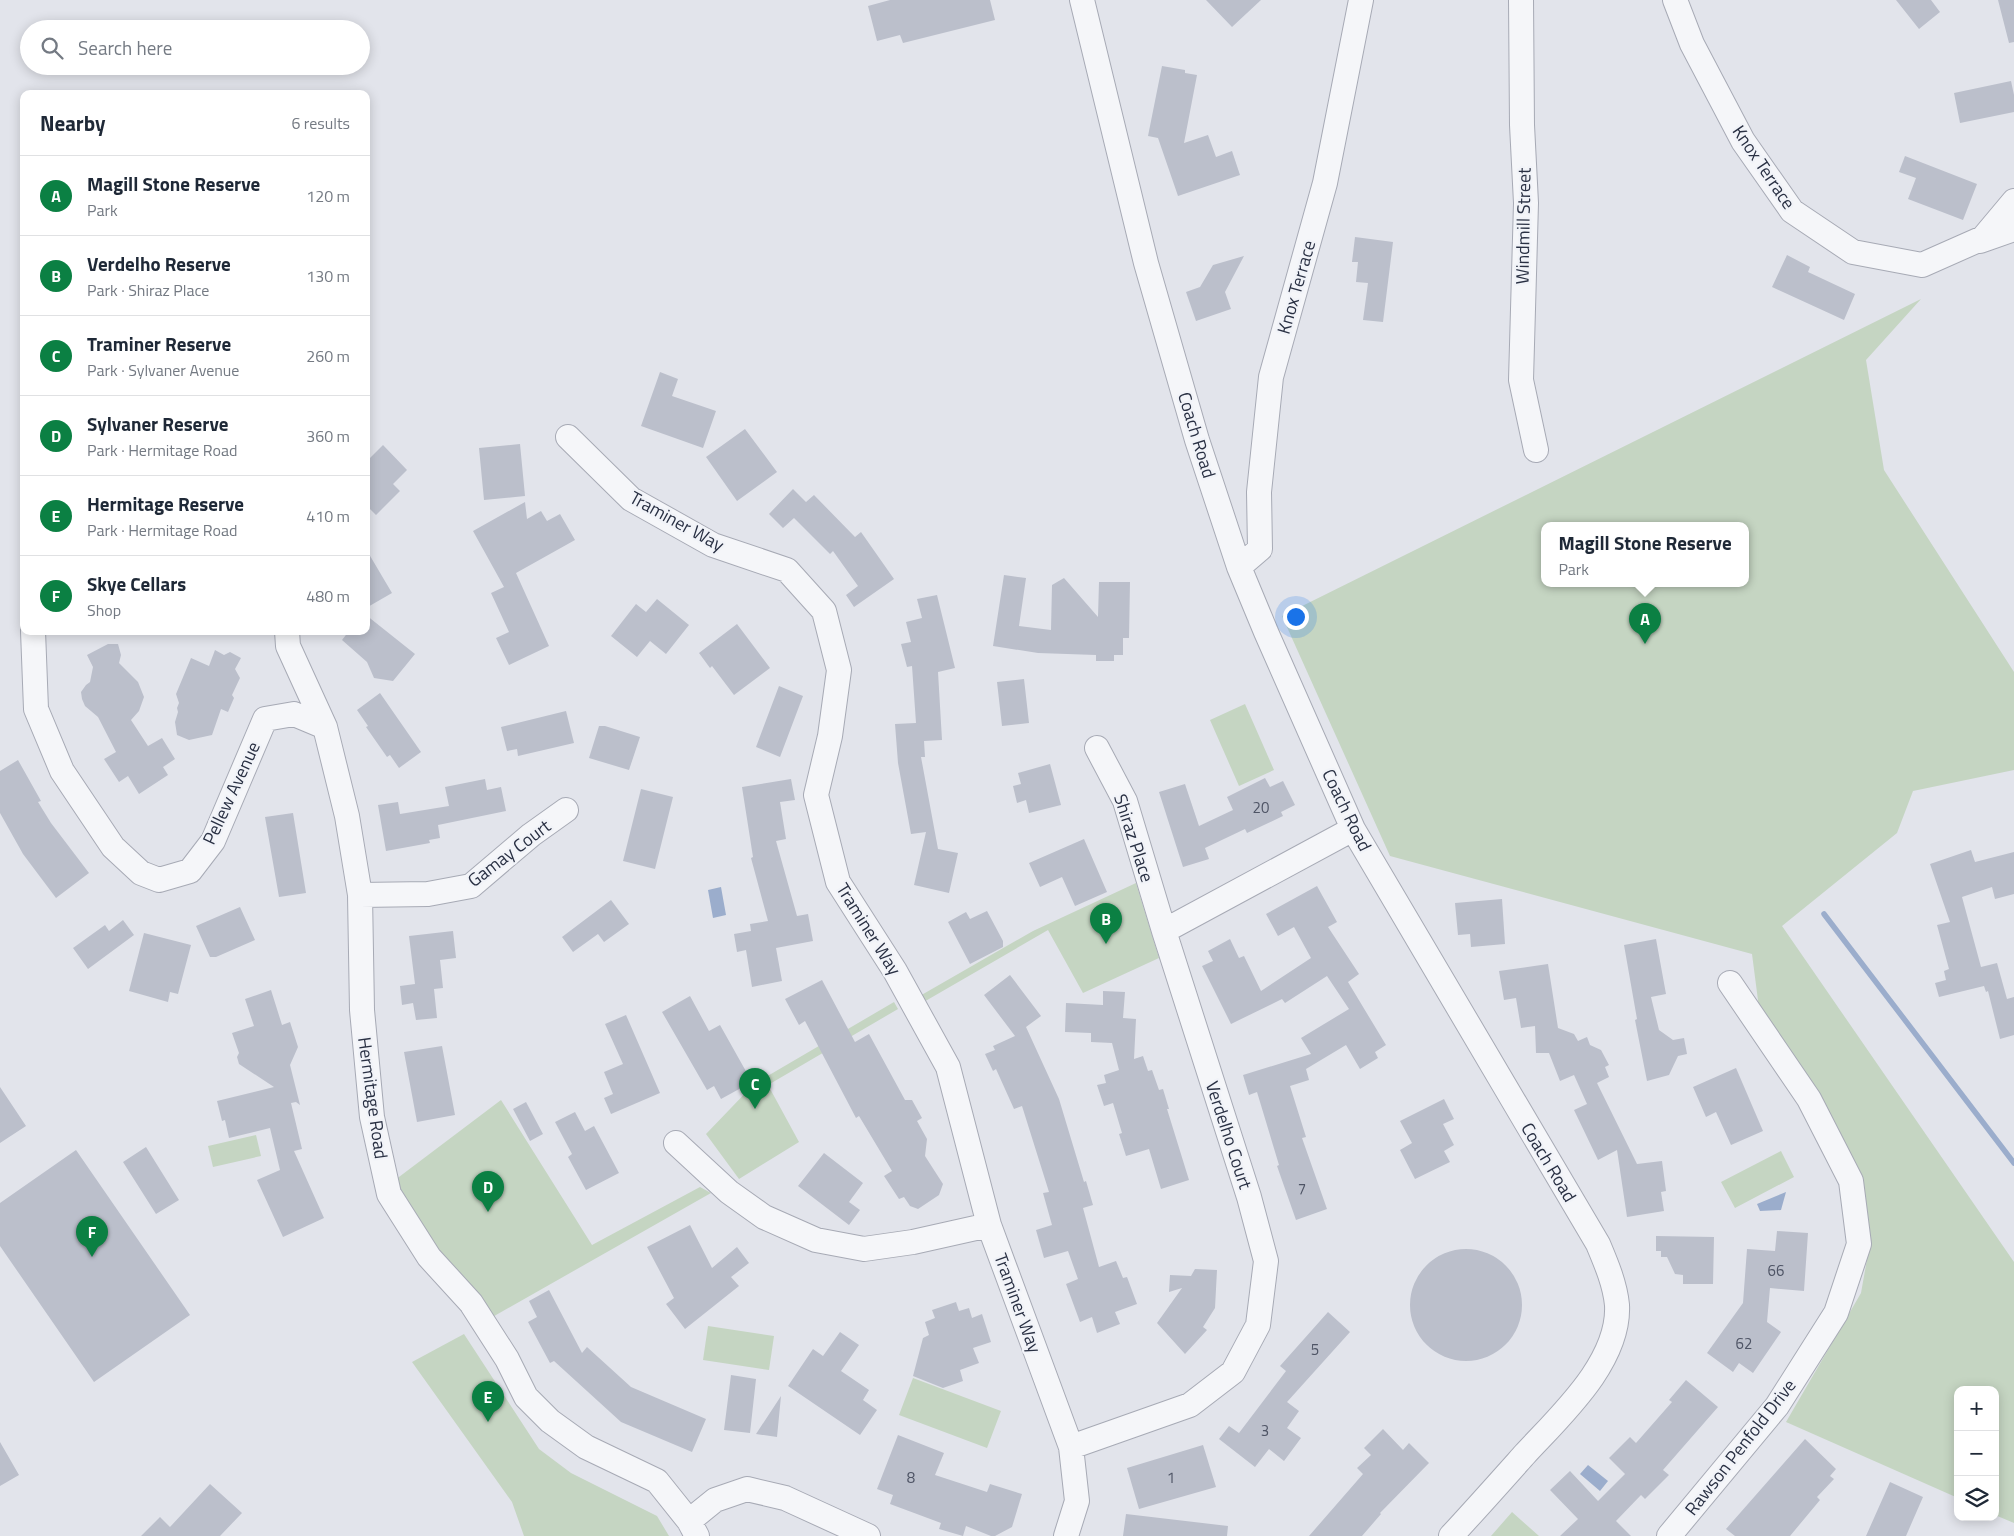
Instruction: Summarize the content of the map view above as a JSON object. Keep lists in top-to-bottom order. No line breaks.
{"streets":{"street":["Knox Terrace","Windmill Street","Coach Road","Traminer Way","Pellew Avenue","Shiraz Place","Gamay Court","Hermitage Road","Verdelho Court","Rawson Penfold Drive"]},"crossings":[["Knox Terrace","Coach Road"],["Traminer Way","Verdelho Court"],["Pellew Avenue","Hermitage Road"],["Shiraz Place","Verdelho Court"],["Gamay Court","Hermitage Road"]],"house_numbers":["20","7","66","62","5","3","8","1"],"page":{"search":"Search here","heading":["Nearby","6 results"],"list":[{"mark":"A","name":"Magill Stone Reserve","note":"Park","value":"120 m"},{"mark":"B","name":"Verdelho Reserve","note":"Park · Shiraz Place","value":"130 m"},{"mark":"C","name":"Traminer Reserve","note":"Park · Sylvaner Avenue","value":"260 m"},{"mark":"D","name":"Sylvaner Reserve","note":"Park · Hermitage Road","value":"360 m"},{"mark":"E","name":"Hermitage Reserve","note":"Park · Hermitage Road","value":"410 m"},{"mark":"F","name":"Skye Cellars","note":"Shop","value":"480 m"}],"popup":["Magill Stone Reserve","Park"],"pins":["A","B","C","D","F","E"],"map_buttons":["+","−"]}}
